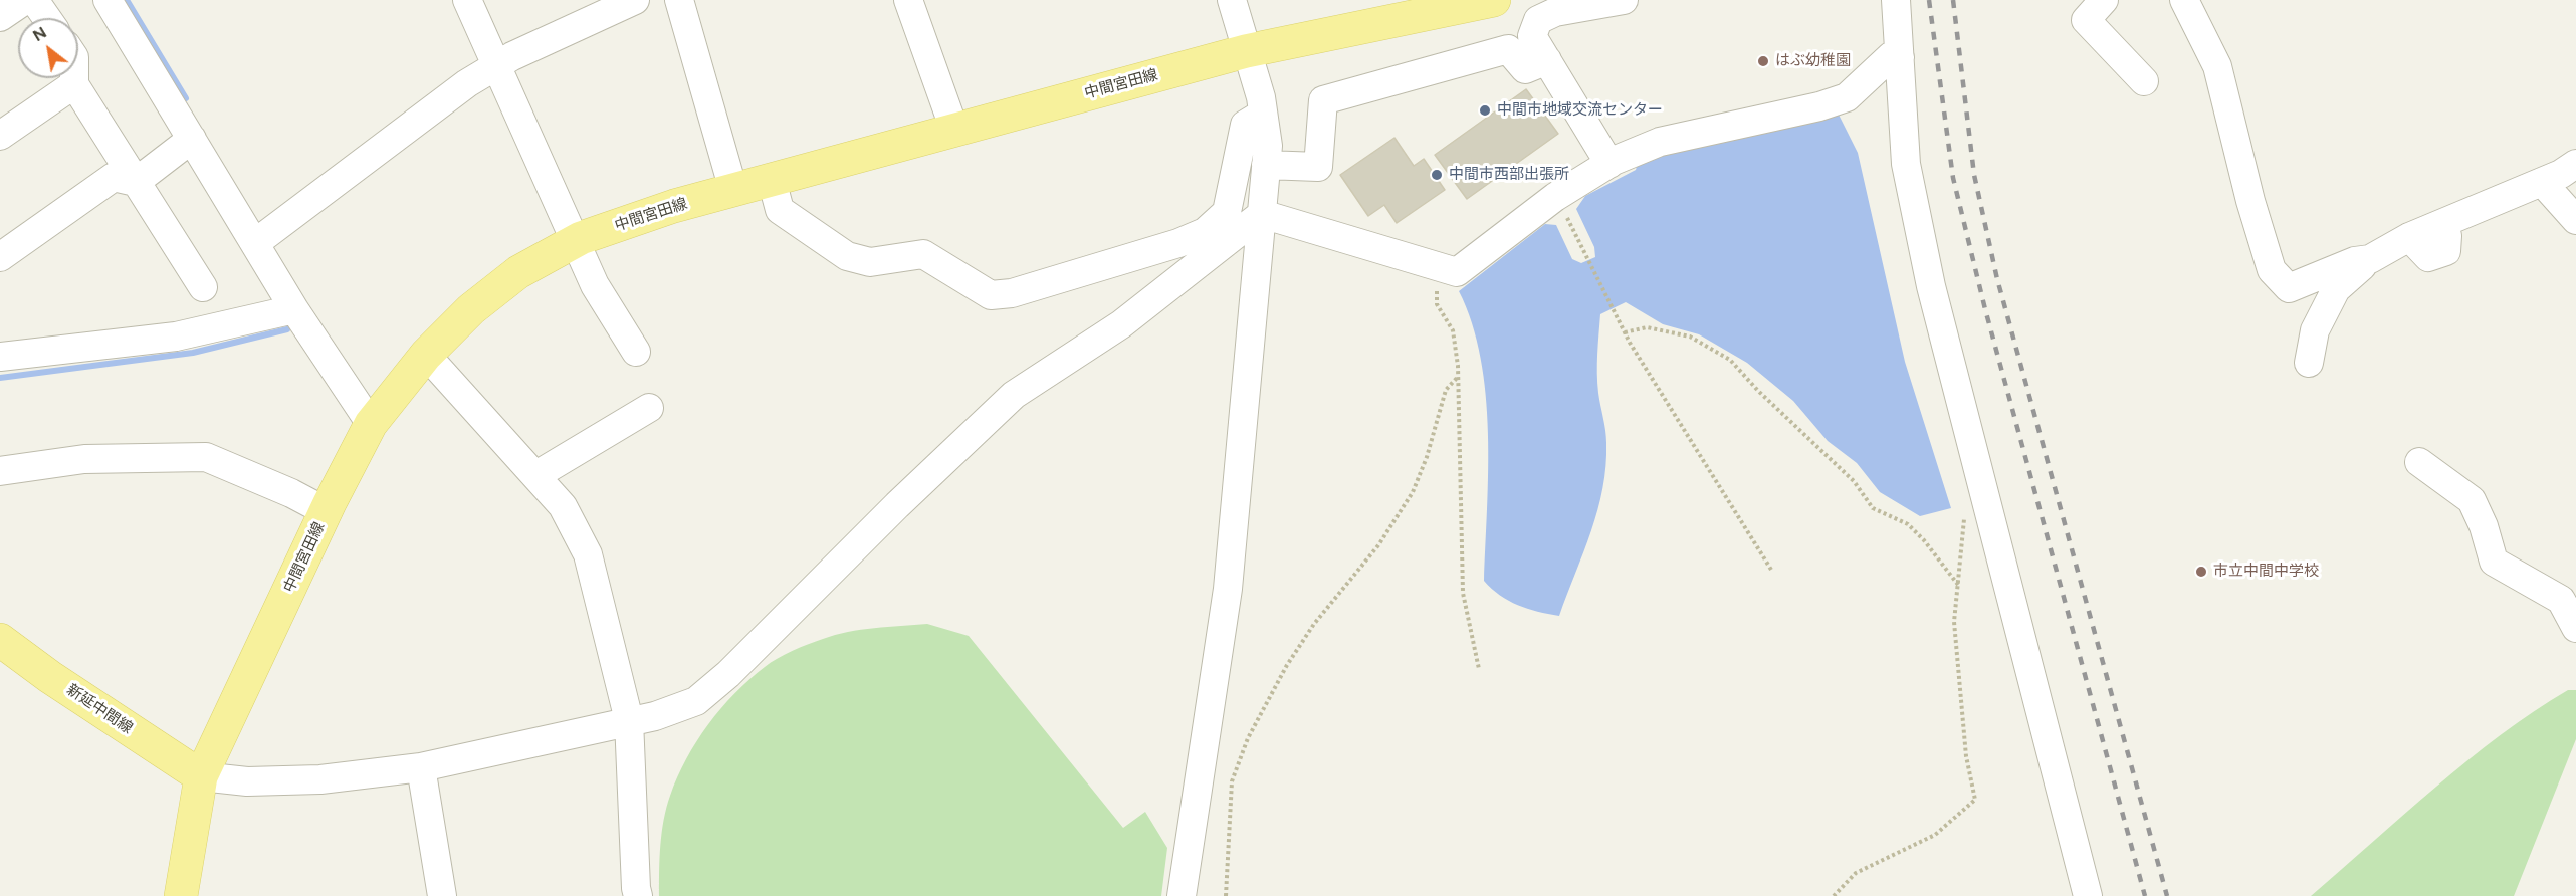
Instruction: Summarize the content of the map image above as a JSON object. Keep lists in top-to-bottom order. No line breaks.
{"streets":{"main road":["中間宮田線","新延中間線"]},"crossings":[["中間宮田線","新延中間線"]],"places":["はぶ幼稚園","中間市地域交流センター","中間市西部出張所","市立中間中学校"],"north":"top left"}
